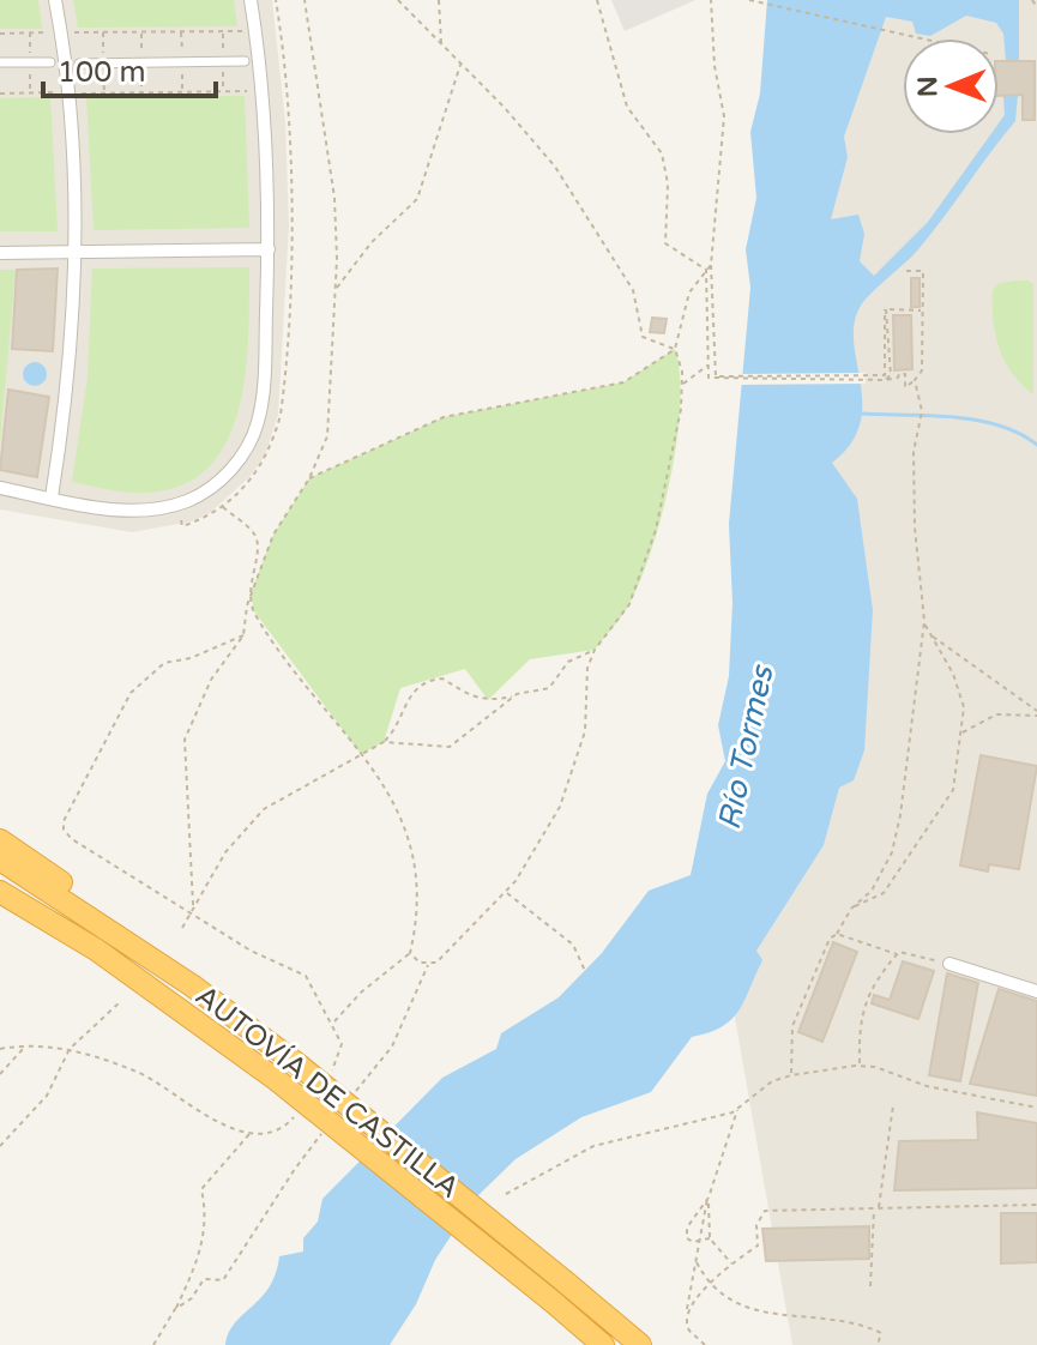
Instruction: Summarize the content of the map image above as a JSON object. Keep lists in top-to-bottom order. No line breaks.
{"streets":{"highway":["AUTOVÍA DE CASTILLA"]},"water":["Río Tormes"],"scale_bar":"100 m","north":"left"}
